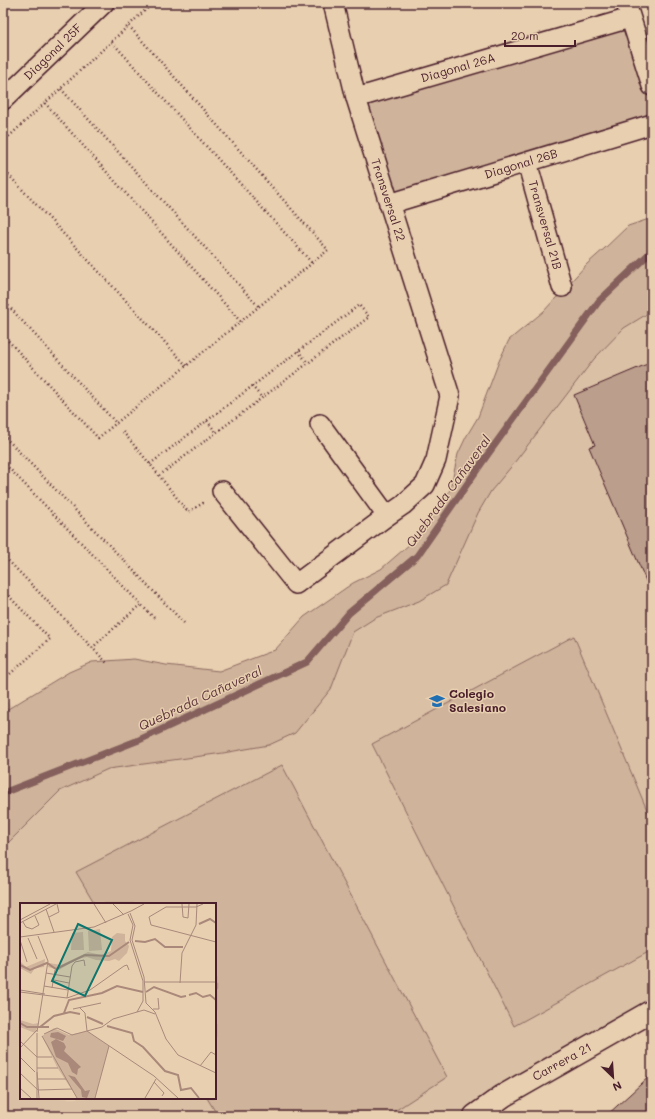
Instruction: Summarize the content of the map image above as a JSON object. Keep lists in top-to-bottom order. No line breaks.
{"streets":{"street":["Diagonal 25F","Diagonal 26A","Diagonal 26B","Transversal 22","Transversal 21B","Carrera 21"]},"crossings":[["Diagonal 26A","Transversal 22"],["Diagonal 26B","Transversal 22"],["Diagonal 26B","Transversal 21B"]],"water":["Quebrada Cañaveral"],"places":{"school or university":["Colegio Salesiano"]},"scale_bar":"20 m","north":"bottom right"}
